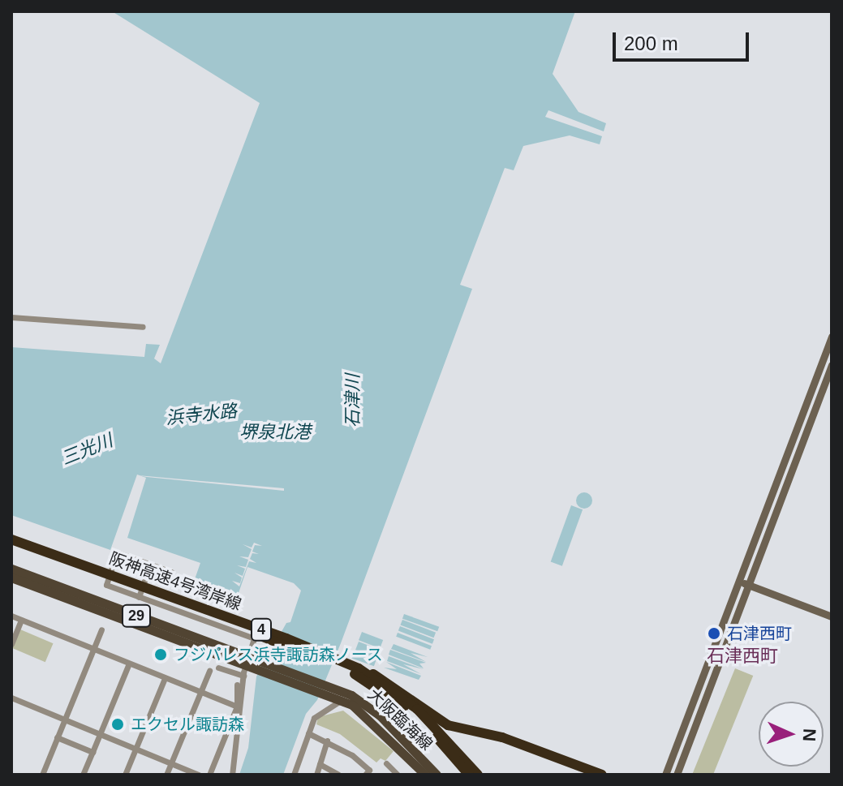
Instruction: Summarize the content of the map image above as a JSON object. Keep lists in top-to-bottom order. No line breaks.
{"streets":{"highway":["阪神高速4号湾岸線","4"],"main road":["29","大阪臨海線"]},"districts":["石津西町"],"water":["石津川","浜寺水路","堺泉北港","三光川"],"places":["石津西町","フジパレス浜寺諏訪森ノース","エクセル諏訪森"],"scale_bar":"200 m","north":"right"}
